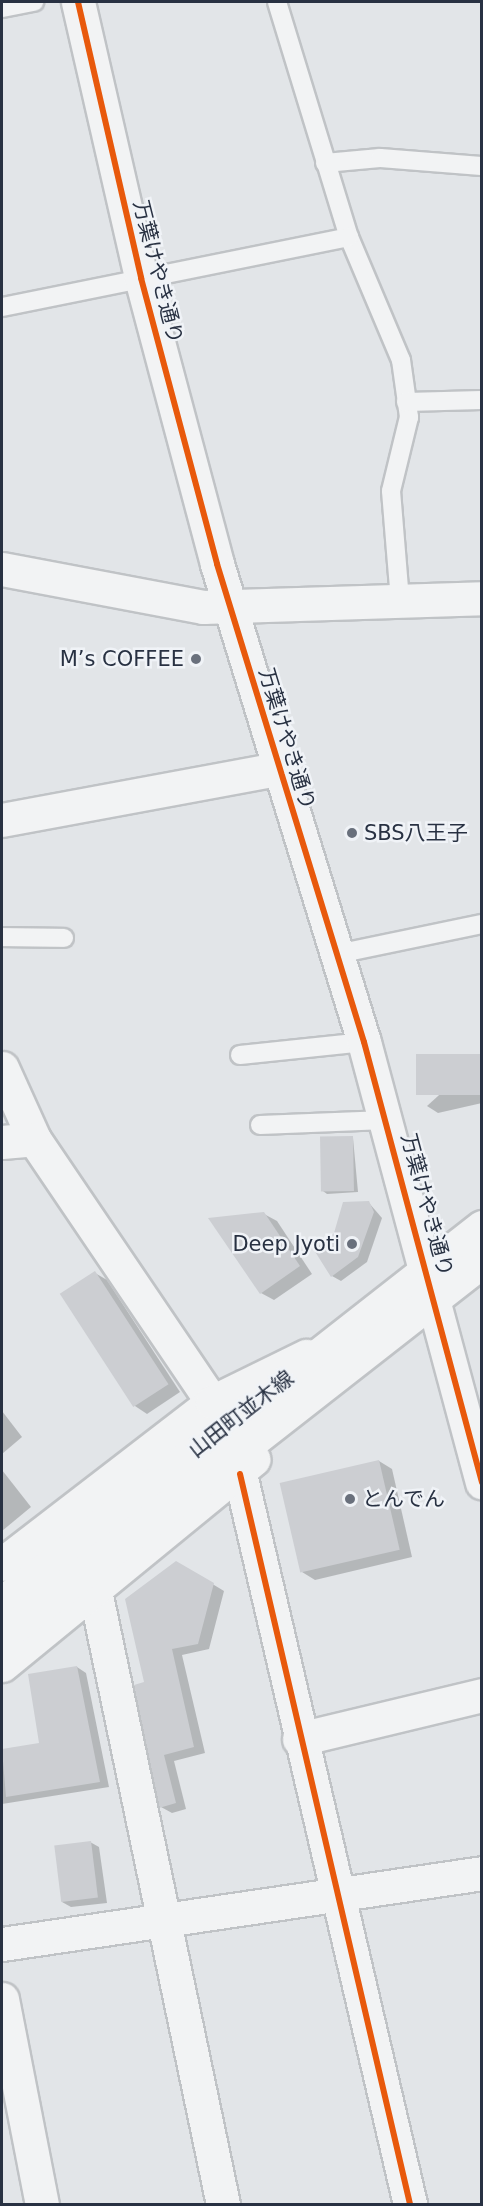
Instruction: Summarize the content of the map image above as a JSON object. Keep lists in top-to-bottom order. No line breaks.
{"streets":{"street":["万葉けやき通り","山田町並木線"]},"crossings":[["万葉けやき通り","山田町並木線"]],"places":["M’s COFFEE","SBS八王子","Deep Jyoti","とんでん"]}
